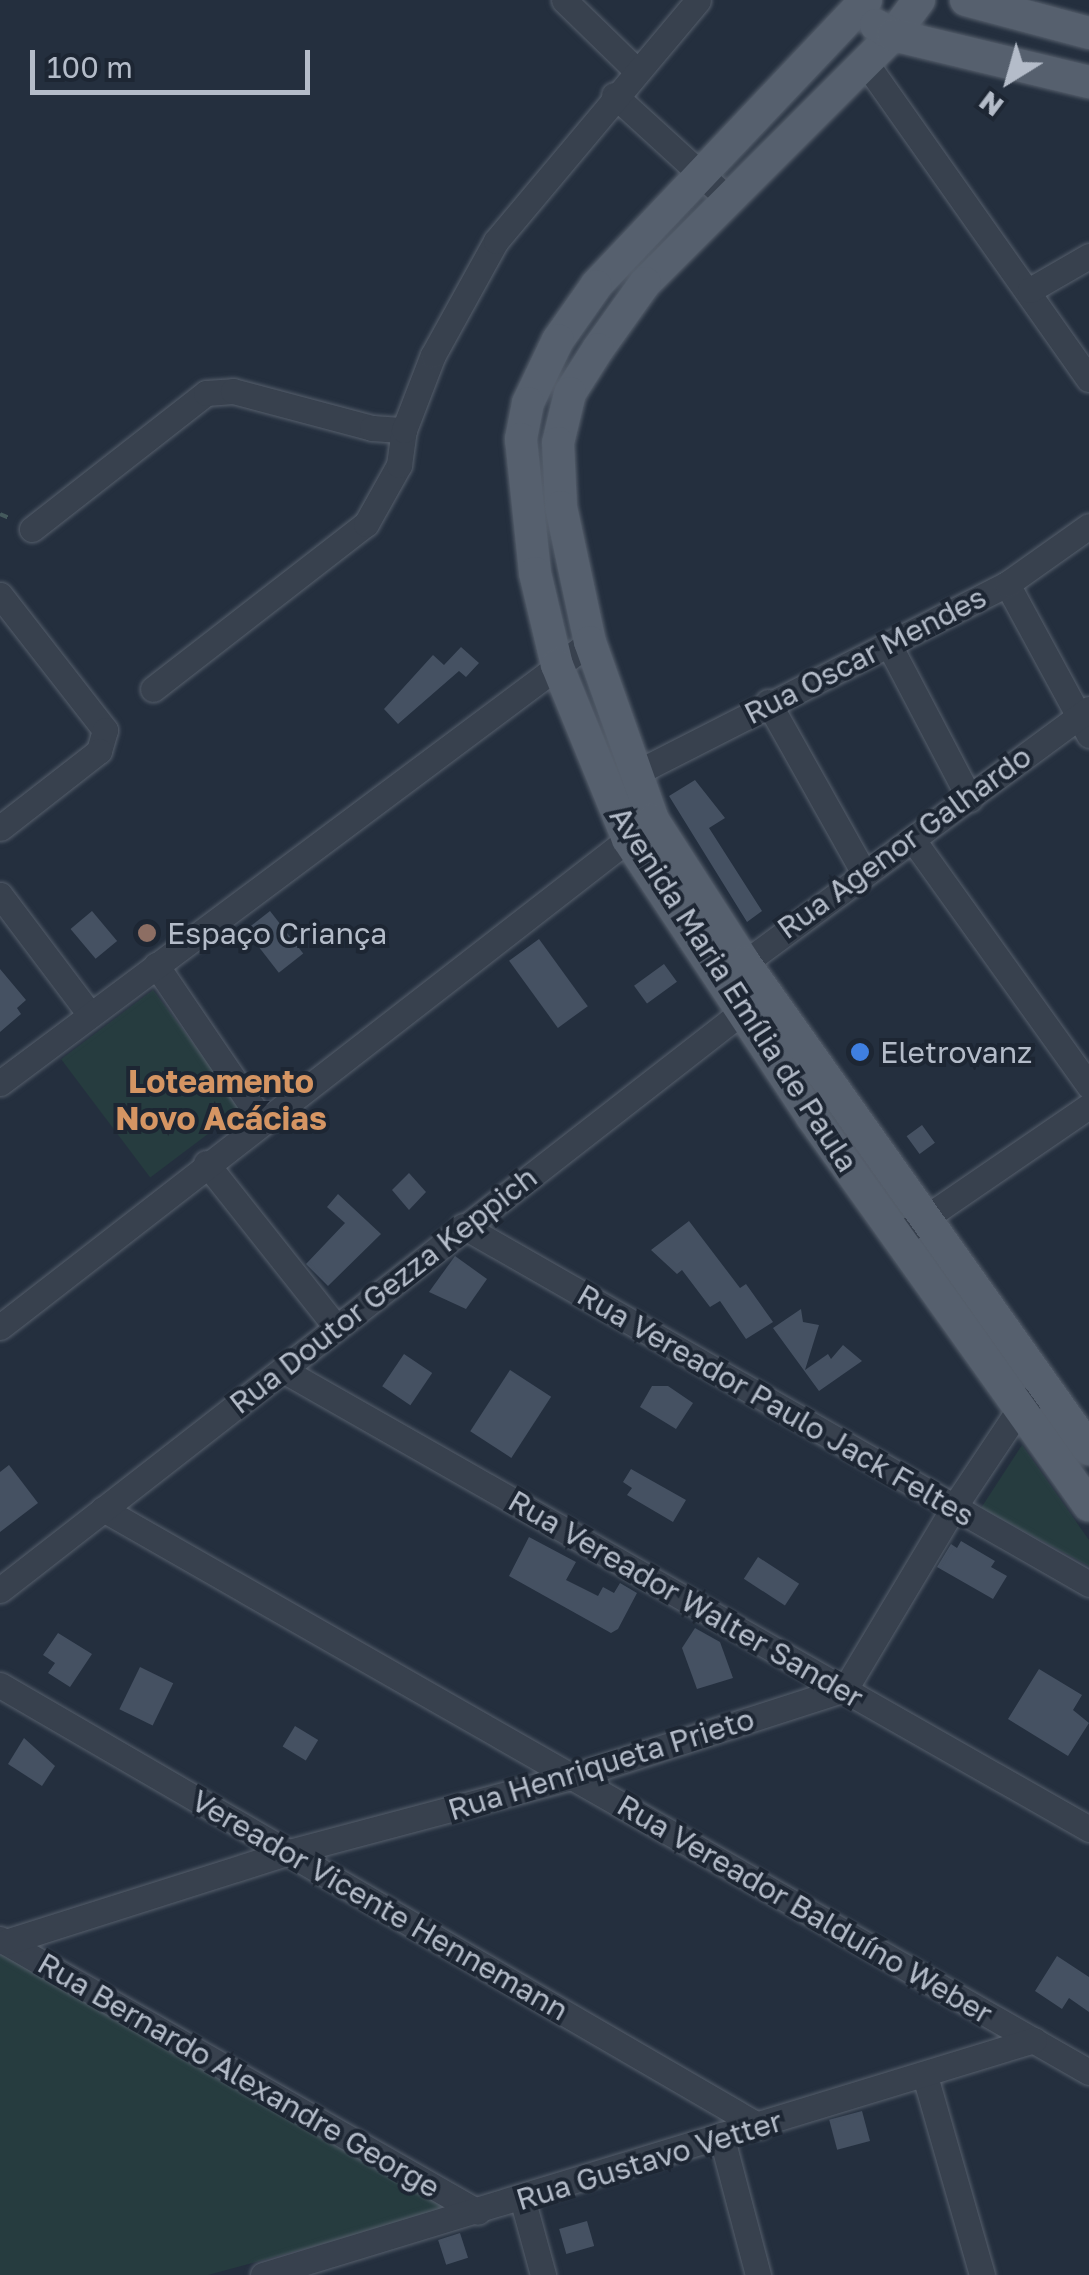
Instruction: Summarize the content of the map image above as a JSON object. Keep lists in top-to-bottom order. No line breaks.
{"streets":{"main road":["Avenida Maria Emília de Paula"],"street":["Rua Oscar Mendes","Rua Agenor Galhardo","Rua Doutor Gezza Keppich","Rua Vereador Paulo Jack Feltes","Rua Vereador Walter Sander","Rua Henriqueta Prieto","Vereador Vicente Hennemann","Rua Vereador Balduíno Weber","Rua Bernardo Alexandre George","Rua Gustavo Vetter"]},"crossings":[["Rua Oscar Mendes","Avenida Maria Emília de Paula"],["Rua Agenor Galhardo","Avenida Maria Emília de Paula"],["Avenida Maria Emília de Paula","Rua Doutor Gezza Keppich"],["Rua Doutor Gezza Keppich","Rua Vereador Paulo Jack Feltes"],["Rua Doutor Gezza Keppich","Rua Vereador Walter Sander"],["Rua Doutor Gezza Keppich","Rua Vereador Balduíno Weber"],["Rua Vereador Walter Sander","Rua Henriqueta Prieto"],["Rua Henriqueta Prieto","Vereador Vicente Hennemann"],["Rua Henriqueta Prieto","Rua Vereador Balduíno Weber"],["Rua Henriqueta Prieto","Rua Bernardo Alexandre George"],["Vereador Vicente Hennemann","Rua Gustavo Vetter"],["Rua Vereador Balduíno Weber","Rua Gustavo Vetter"],["Rua Bernardo Alexandre George","Rua Gustavo Vetter"]],"districts":["Loteamento Novo Acácias"],"places":["Espaço Criança","Eletrovanz"],"scale_bar":"100 m","north":"bottom left"}
